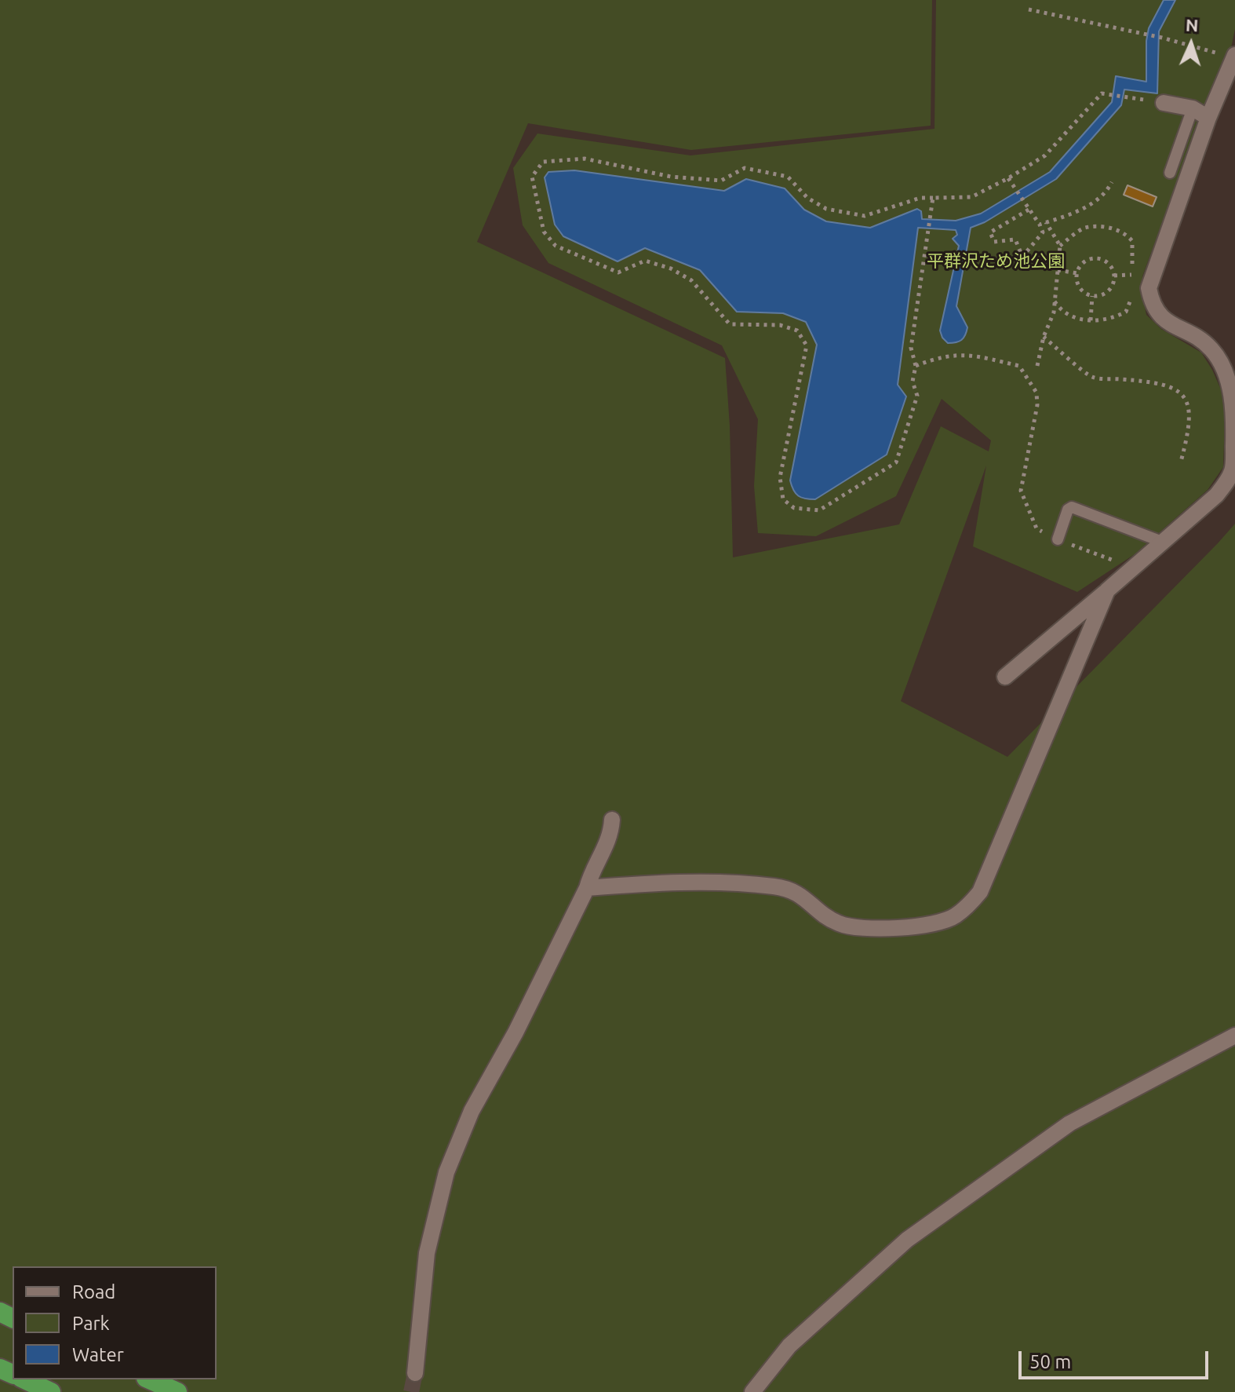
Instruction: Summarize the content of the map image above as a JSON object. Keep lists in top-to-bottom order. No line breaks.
{"parks":["平群沢ため池公園"],"legend":["Road","Park","Water"],"scale_bar":"50 m","north":"top"}
